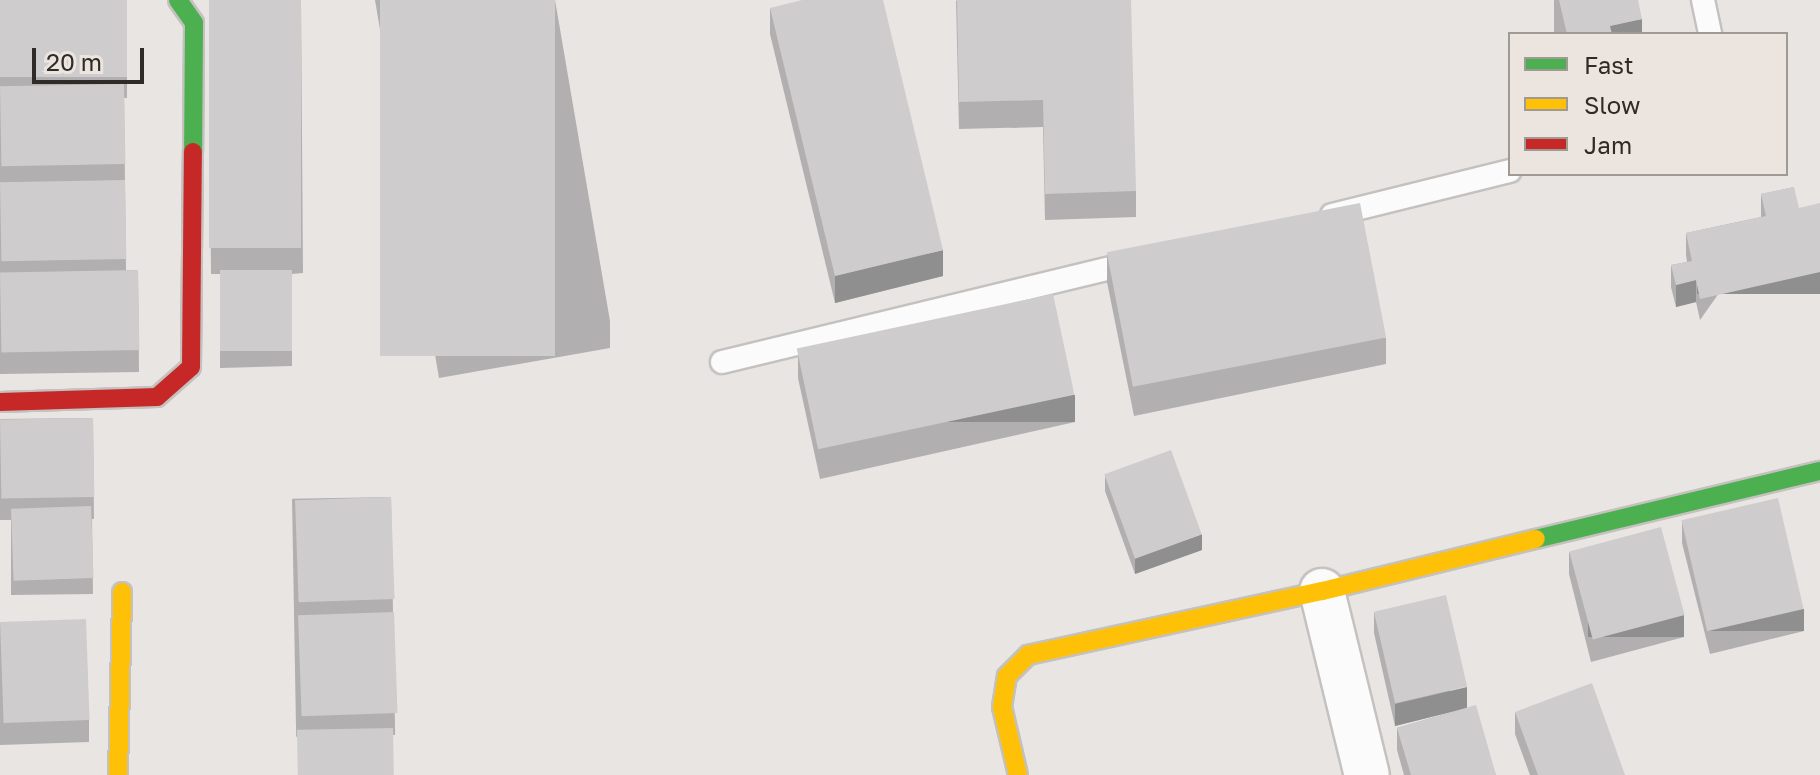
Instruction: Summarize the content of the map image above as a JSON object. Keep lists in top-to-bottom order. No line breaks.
{"legend":["Fast","Slow","Jam"],"scale_bar":"20 m"}
